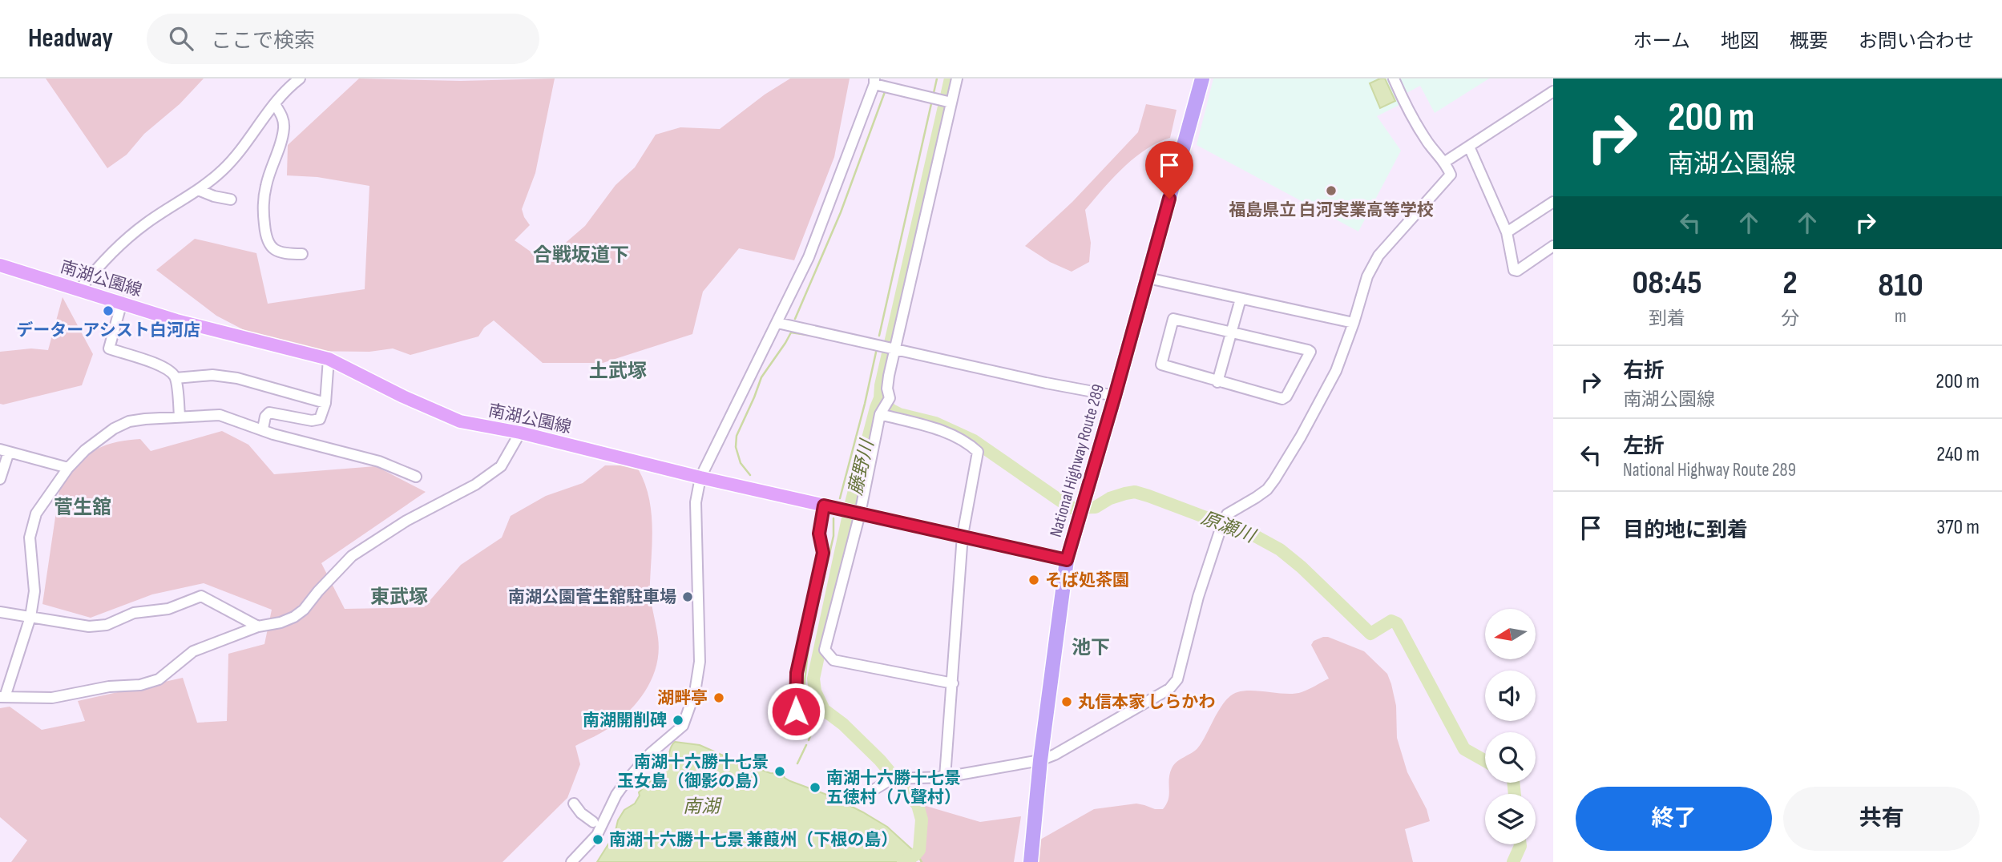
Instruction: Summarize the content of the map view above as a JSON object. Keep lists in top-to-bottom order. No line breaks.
{"streets":{"highway":["National Highway Route 289"],"main road":["南湖公園線"]},"crossings":[["南湖公園線","National Highway Route 289"]],"districts":["合戦坂道下","土武塚","菅生舘","東武塚","池下"],"water":["藤野川","原瀬川","南湖"],"places":["福島県立 白河実業高等学校","データーアシスト白河店","そば処茶園","南湖公園菅生舘駐車場","湖畔亭","丸信本家 しらかわ","南湖開削碑","南湖十六勝十七景 玉女島（御影の島）","南湖十六勝十七景 五徳村（八聲村）","南湖十六勝十七景 兼葭州（下根の島）"],"north":"left","page":{"header":"Headway","search":"ここで検索","nav":["ホーム","地図","概要","お問い合わせ"],"turn":["200 m","南湖公園線"],"eta":["08:45","到着","2","分","810","m"],"list":[{"name":"右折","note":"南湖公園線","value":"200 m"},{"name":"左折","note":"National Highway Route 289","value":"240 m"},{"name":"目的地に到着","value":"370 m"}],"buttons":["終了","共有"]}}
